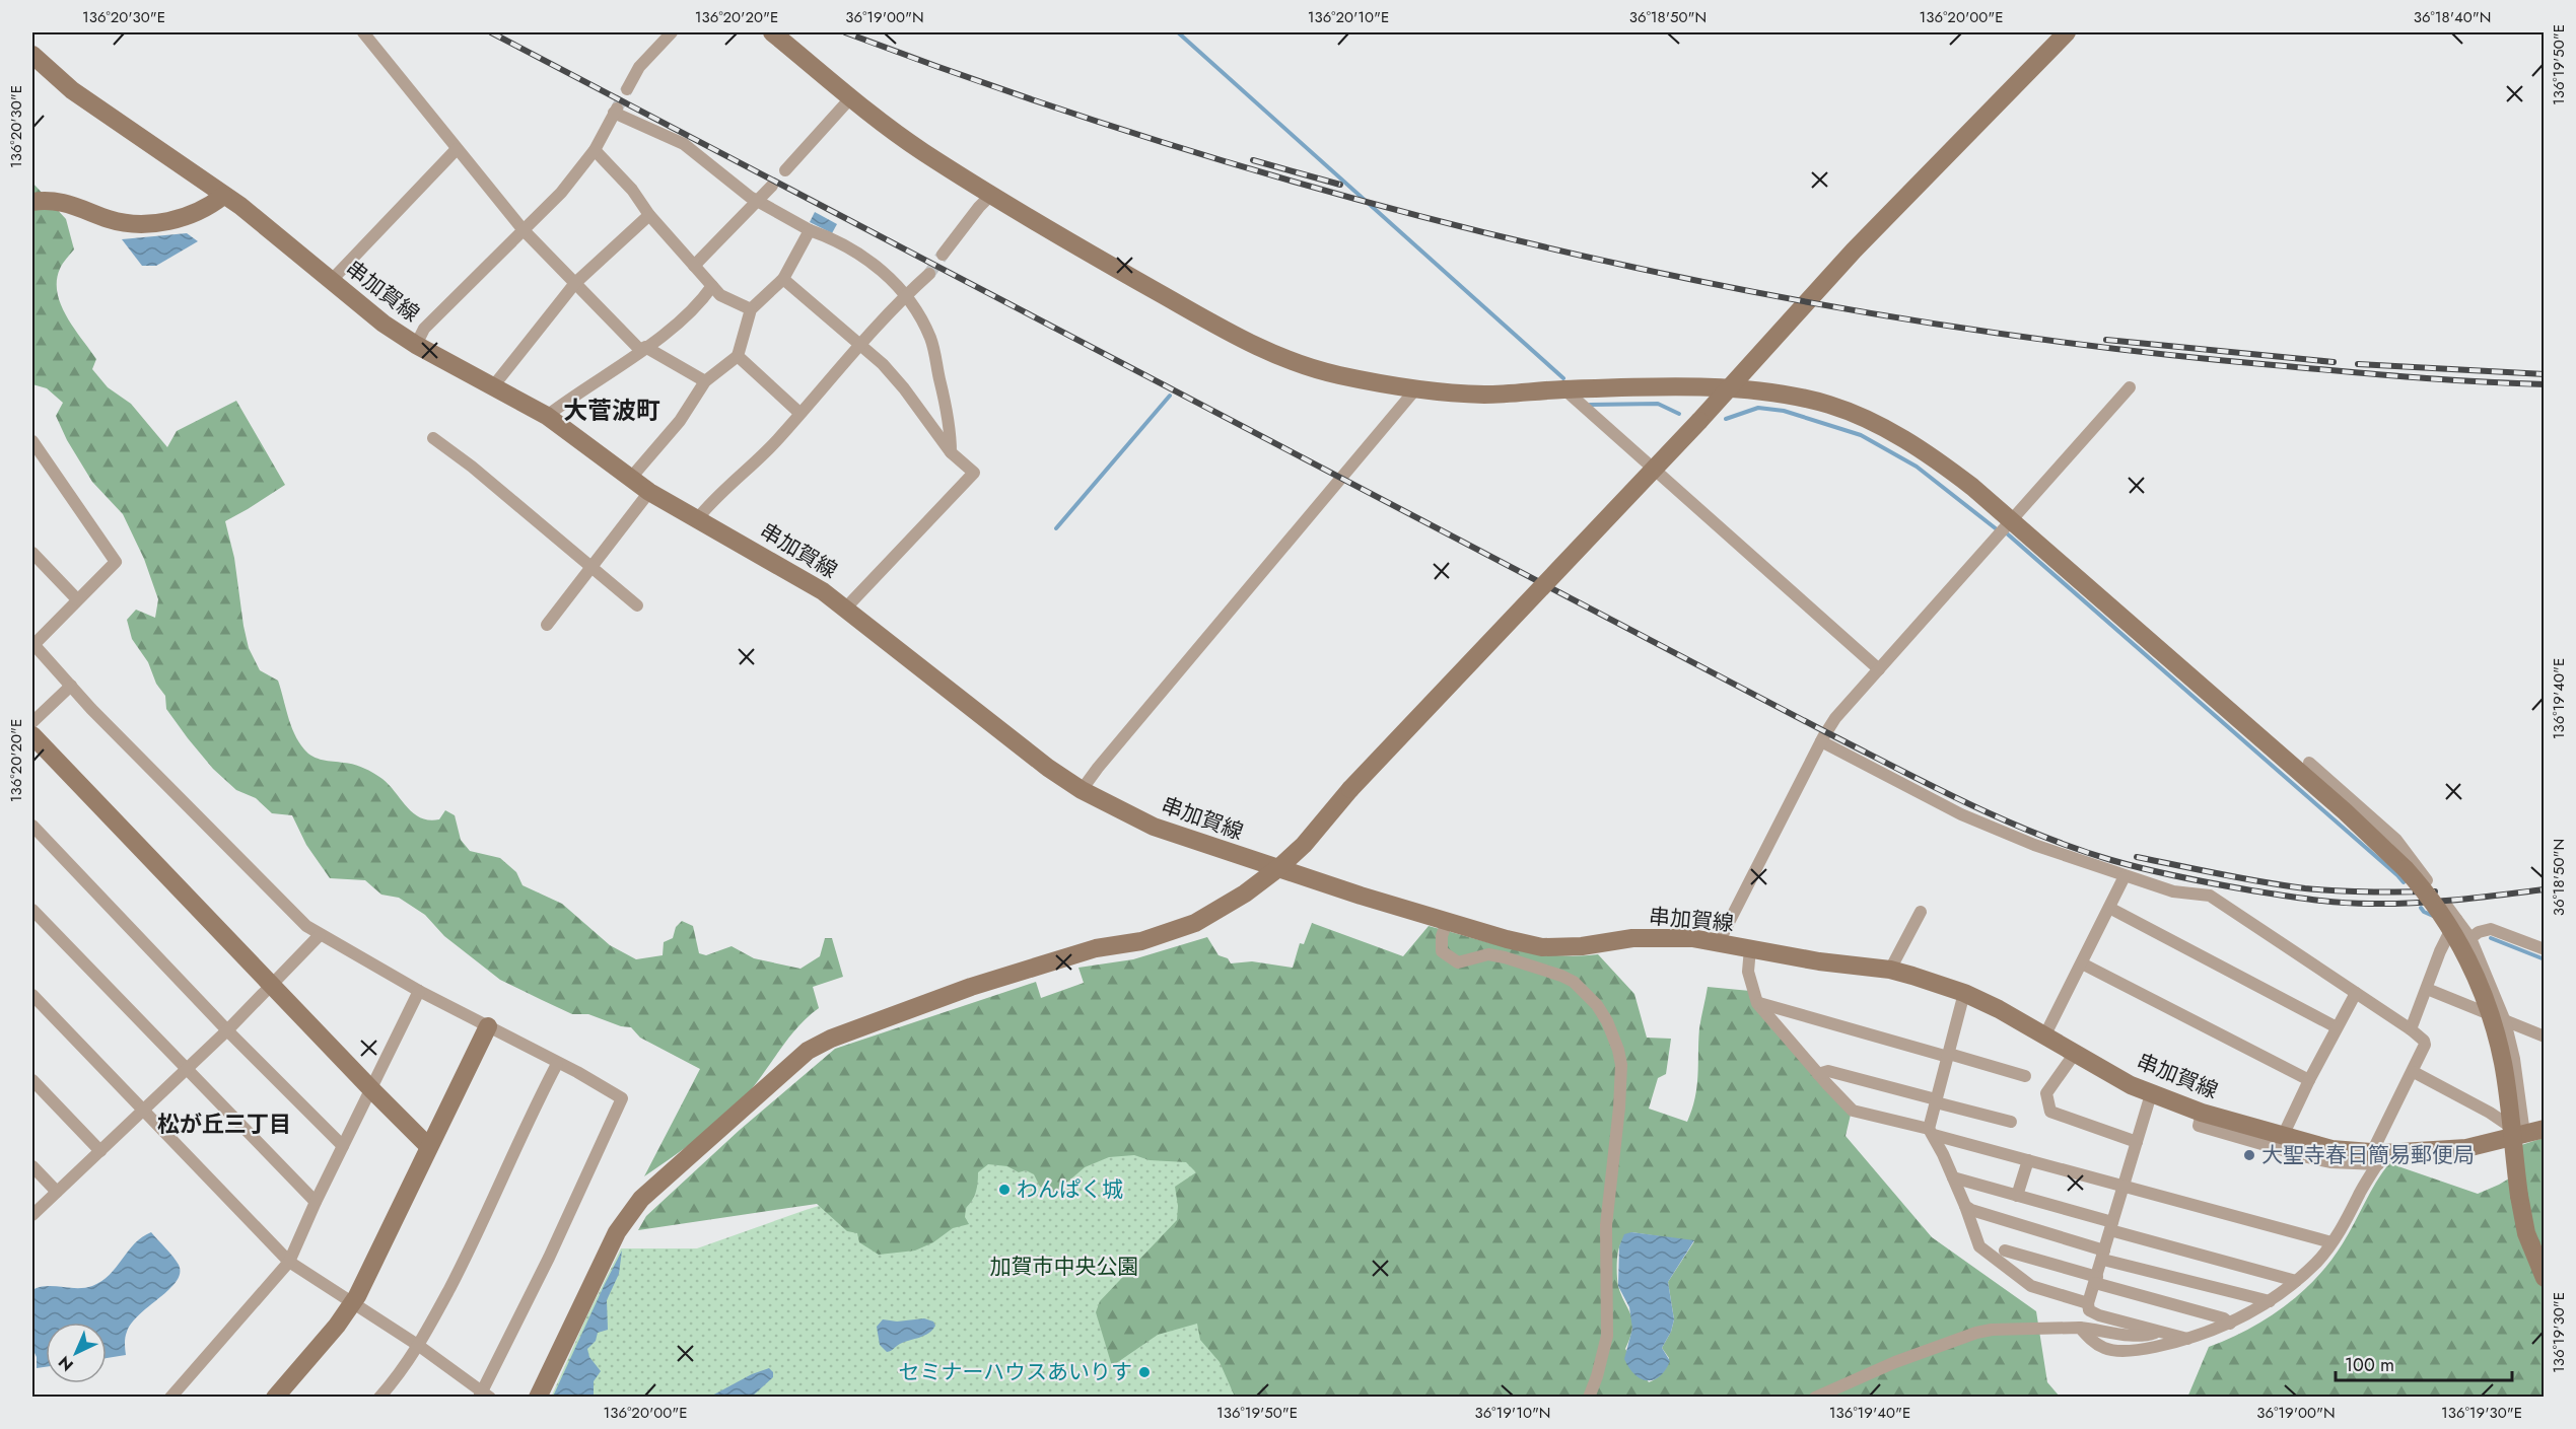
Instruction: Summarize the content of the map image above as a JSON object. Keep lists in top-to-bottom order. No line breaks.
{"streets":{"street":["串加賀線"]},"districts":["大菅波町","松が丘三丁目"],"parks":["加賀市中央公園"],"places":["大聖寺春日簡易郵便局","わんぱく城","セミナーハウスあいりす"],"scale_bar":"100 m","north":"bottom left","coordinates":["136°20'30\"E","136°20'20\"E","36°19'00\"N","136°20'10\"E","36°18'50\"N","136°20'00\"E","36°18'40\"N","136°19'50\"E","136°19'40\"E","136°19'30\"E","36°19'10\"N"]}
